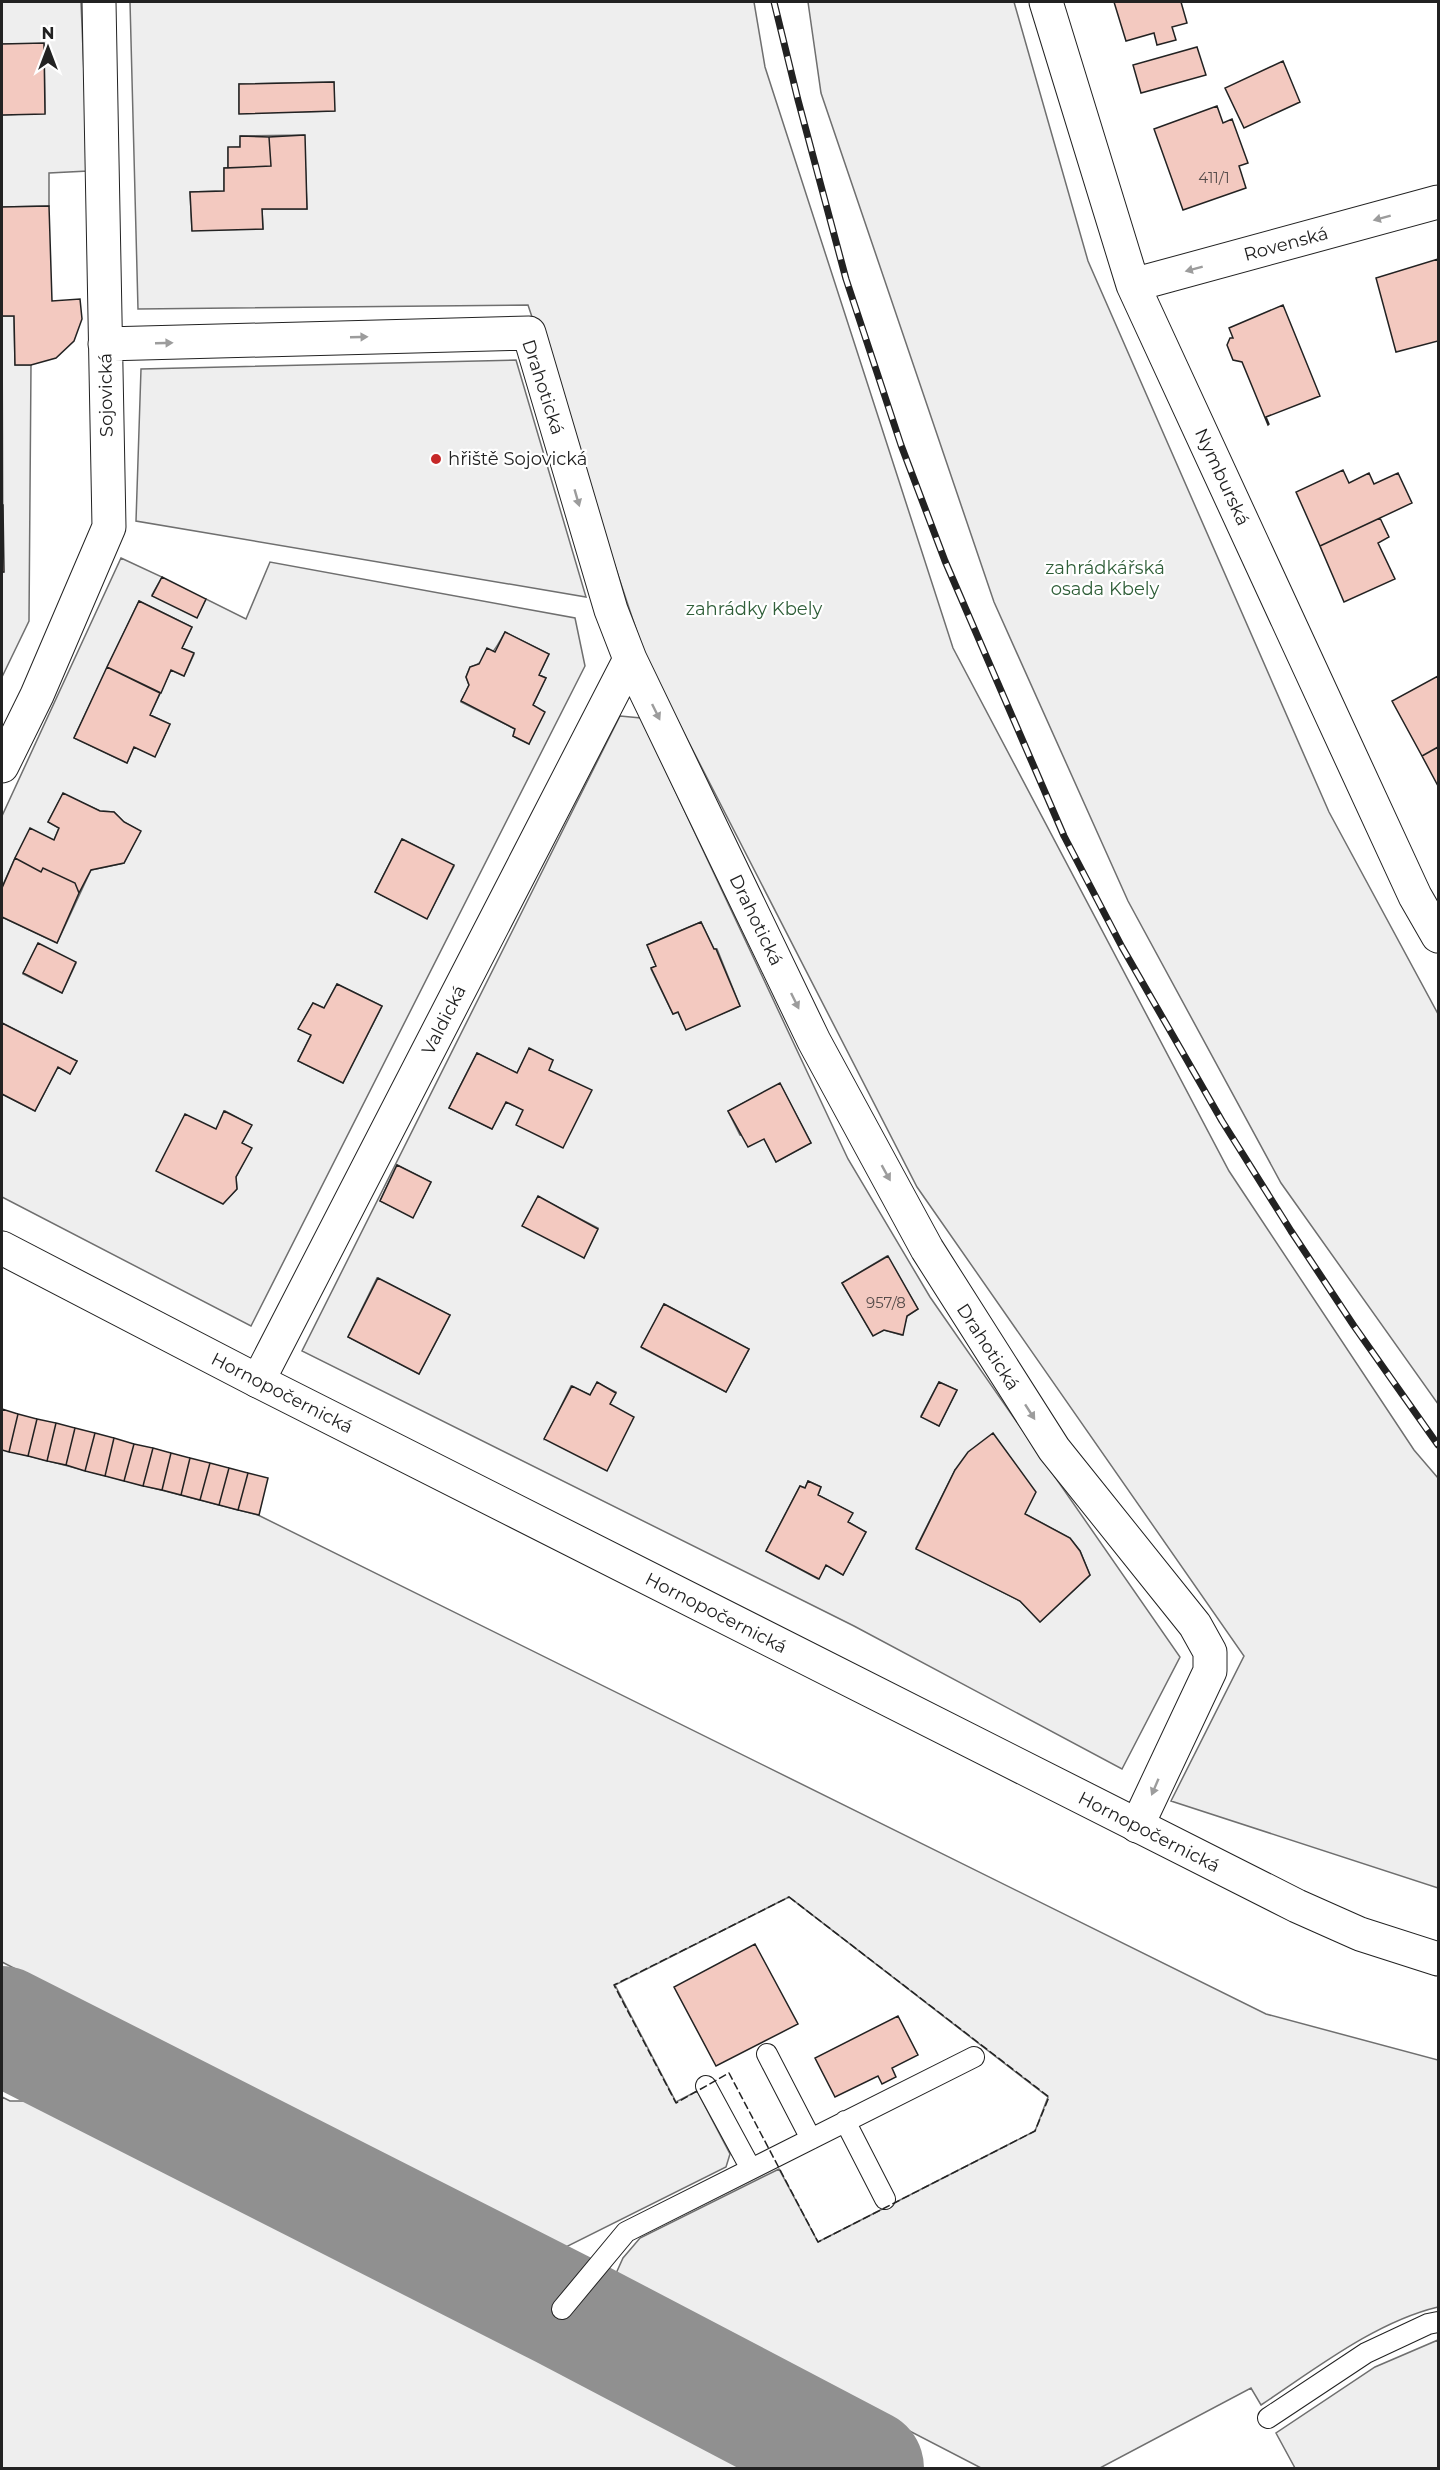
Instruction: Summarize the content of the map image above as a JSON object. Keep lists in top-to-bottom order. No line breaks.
{"streets":{"street":["Rovenská","Drahotická","Sojovická","Nymburská","Valdická","Hornopočernická"]},"crossings":[["Rovenská","Nymburská"],["Drahotická","Sojovická"],["Drahotická","Valdická"],["Drahotická","Hornopočernická"],["Valdická","Hornopočernická"]],"one_way":["Rovenská","Drahotická"],"parks":["zahrádkářská osada Kbely","zahrádky Kbely"],"places":["hřiště Sojovická"],"house_numbers":["411/1","957/8"],"north":"top"}
